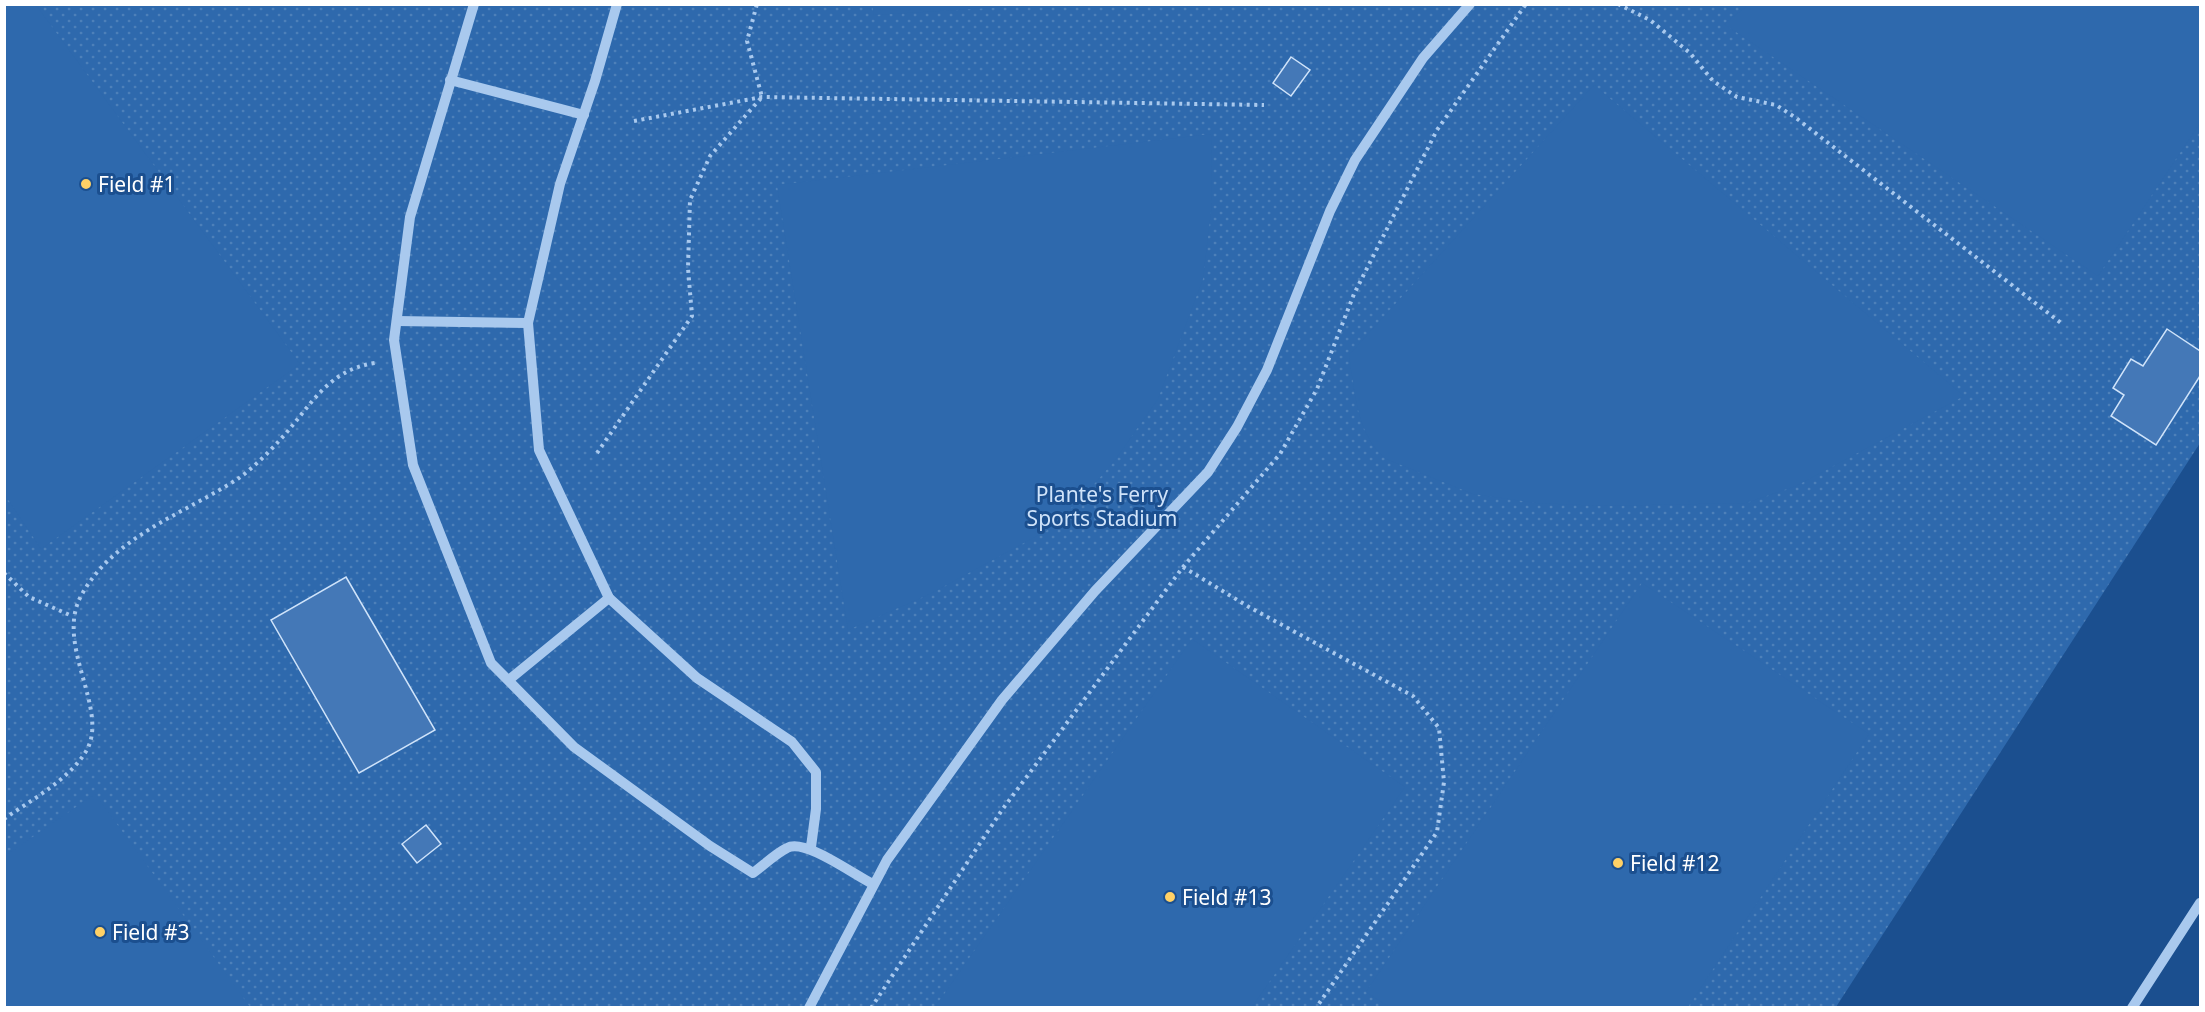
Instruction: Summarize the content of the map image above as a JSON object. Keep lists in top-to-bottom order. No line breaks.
{"parks":["Plante's Ferry Sports Stadium"],"places":["Field #1","Field #12","Field #13","Field #3"]}
